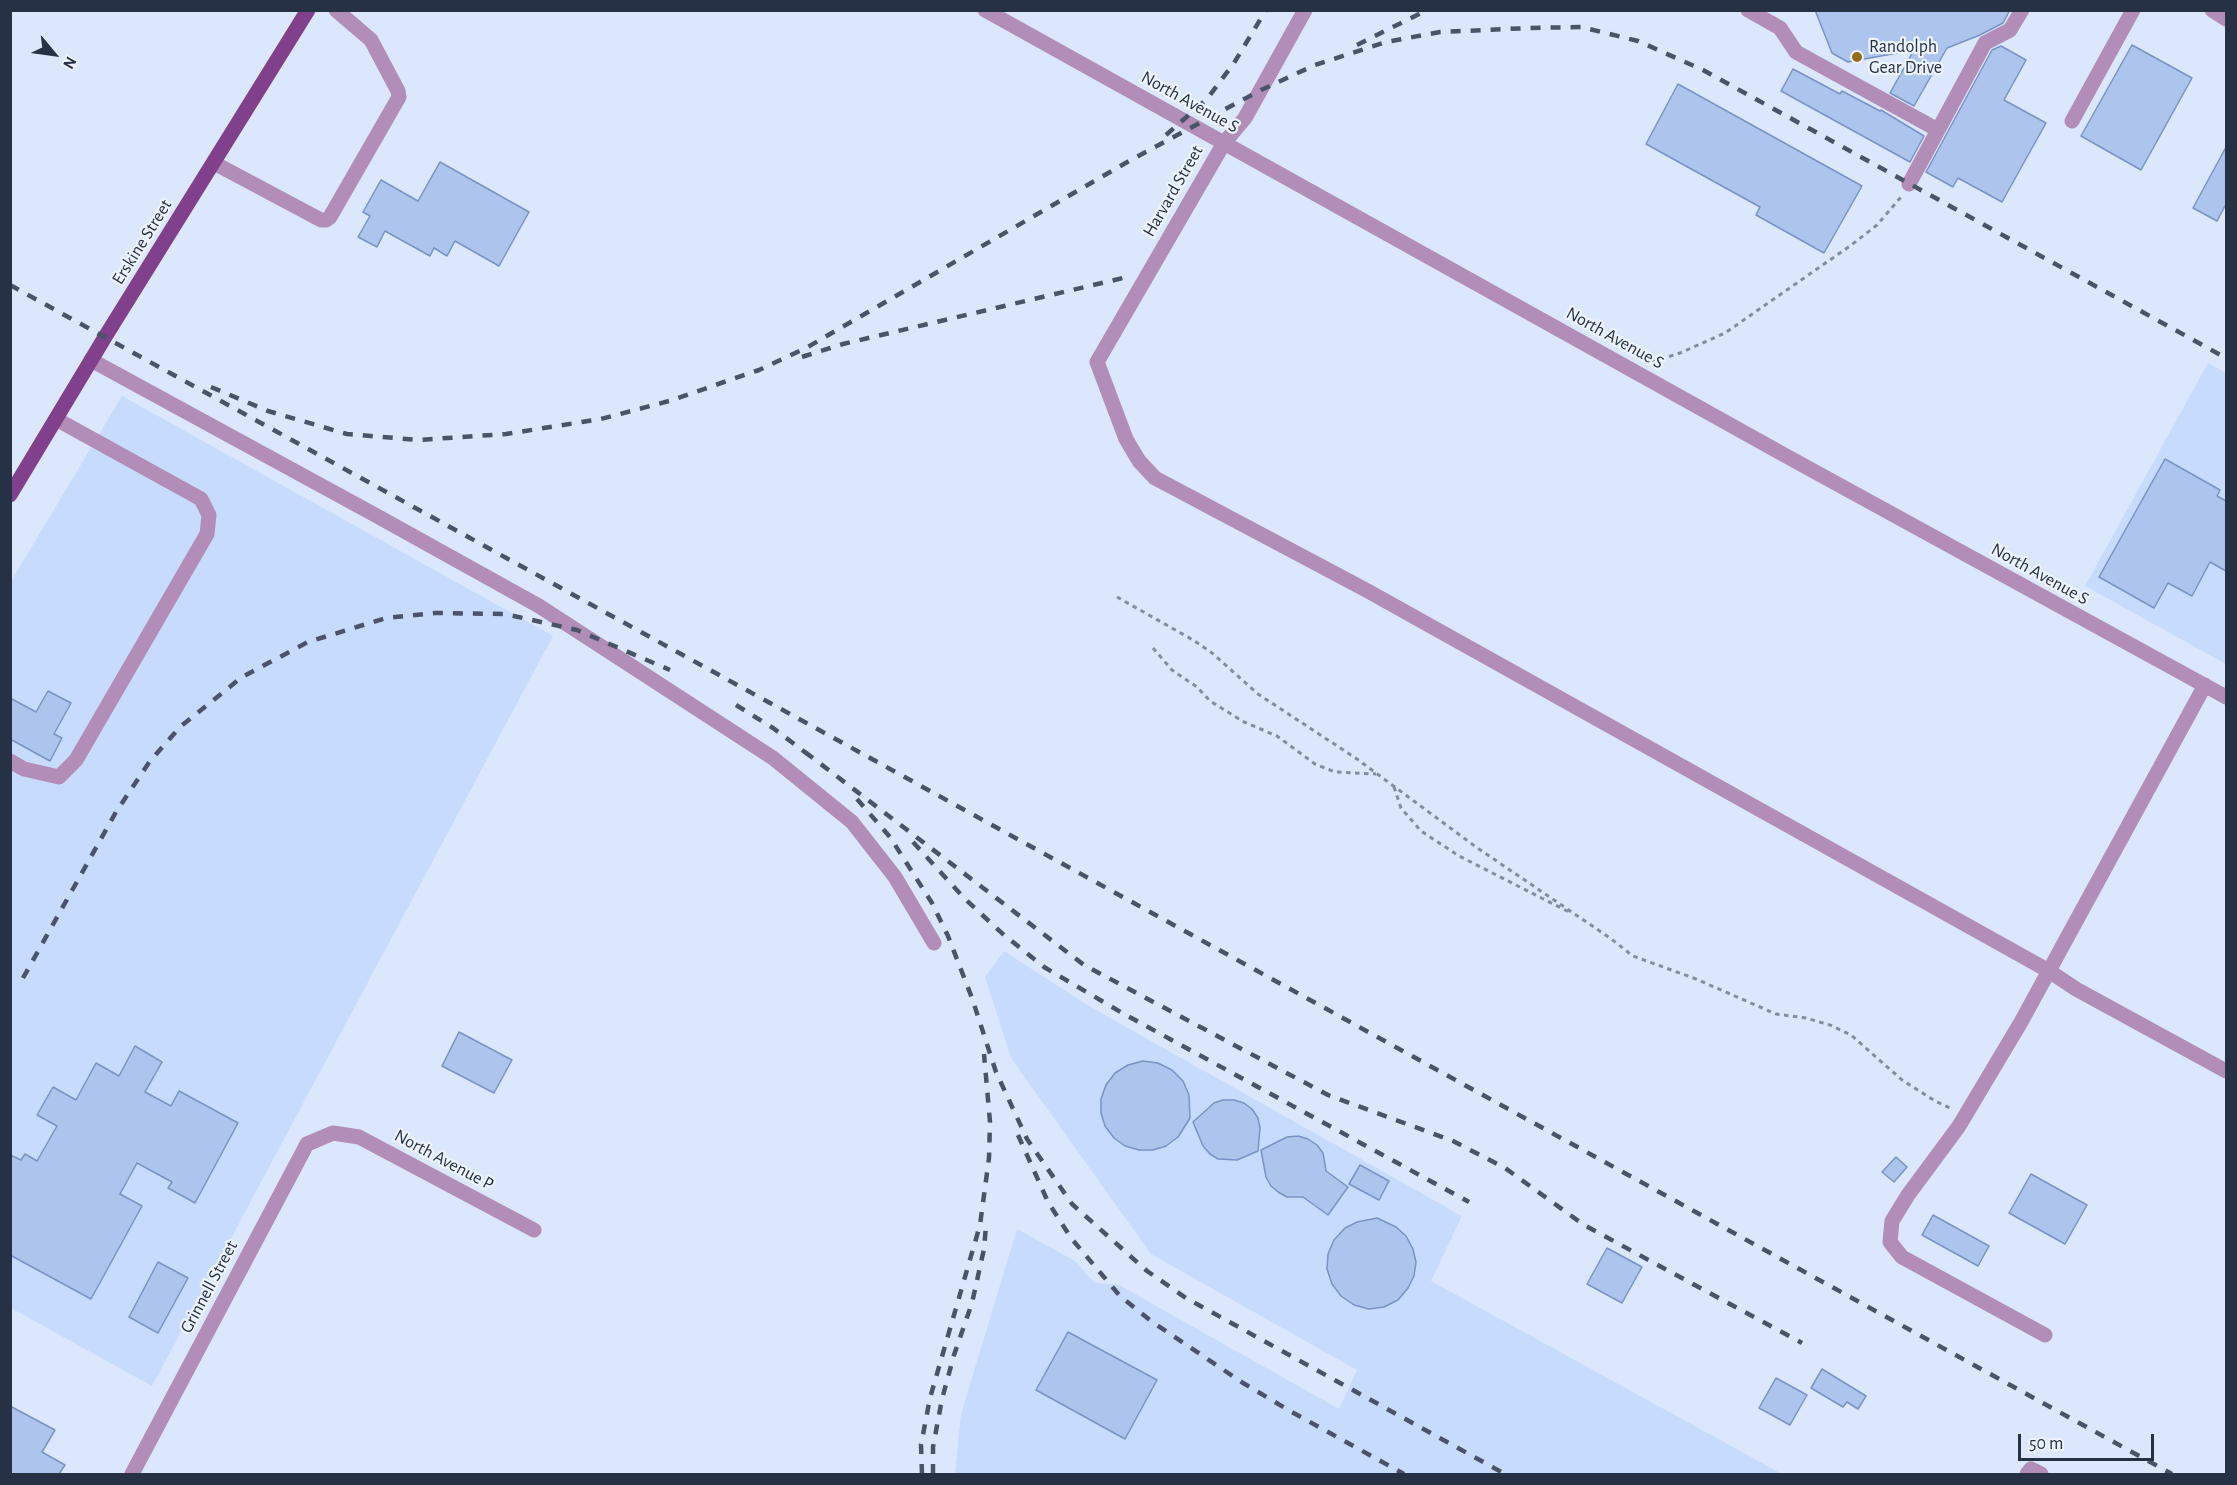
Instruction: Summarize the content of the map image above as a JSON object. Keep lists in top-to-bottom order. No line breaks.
{"streets":{"main road":["Erskine Street"],"street":["North Avenue S","Harvard Street","North Avenue P","Grinnell Street"]},"crossings":[["North Avenue S","Harvard Street"],["North Avenue P","Grinnell Street"]],"places":["Randolph Gear Drive"],"scale_bar":"50 m","north":"bottom right"}
